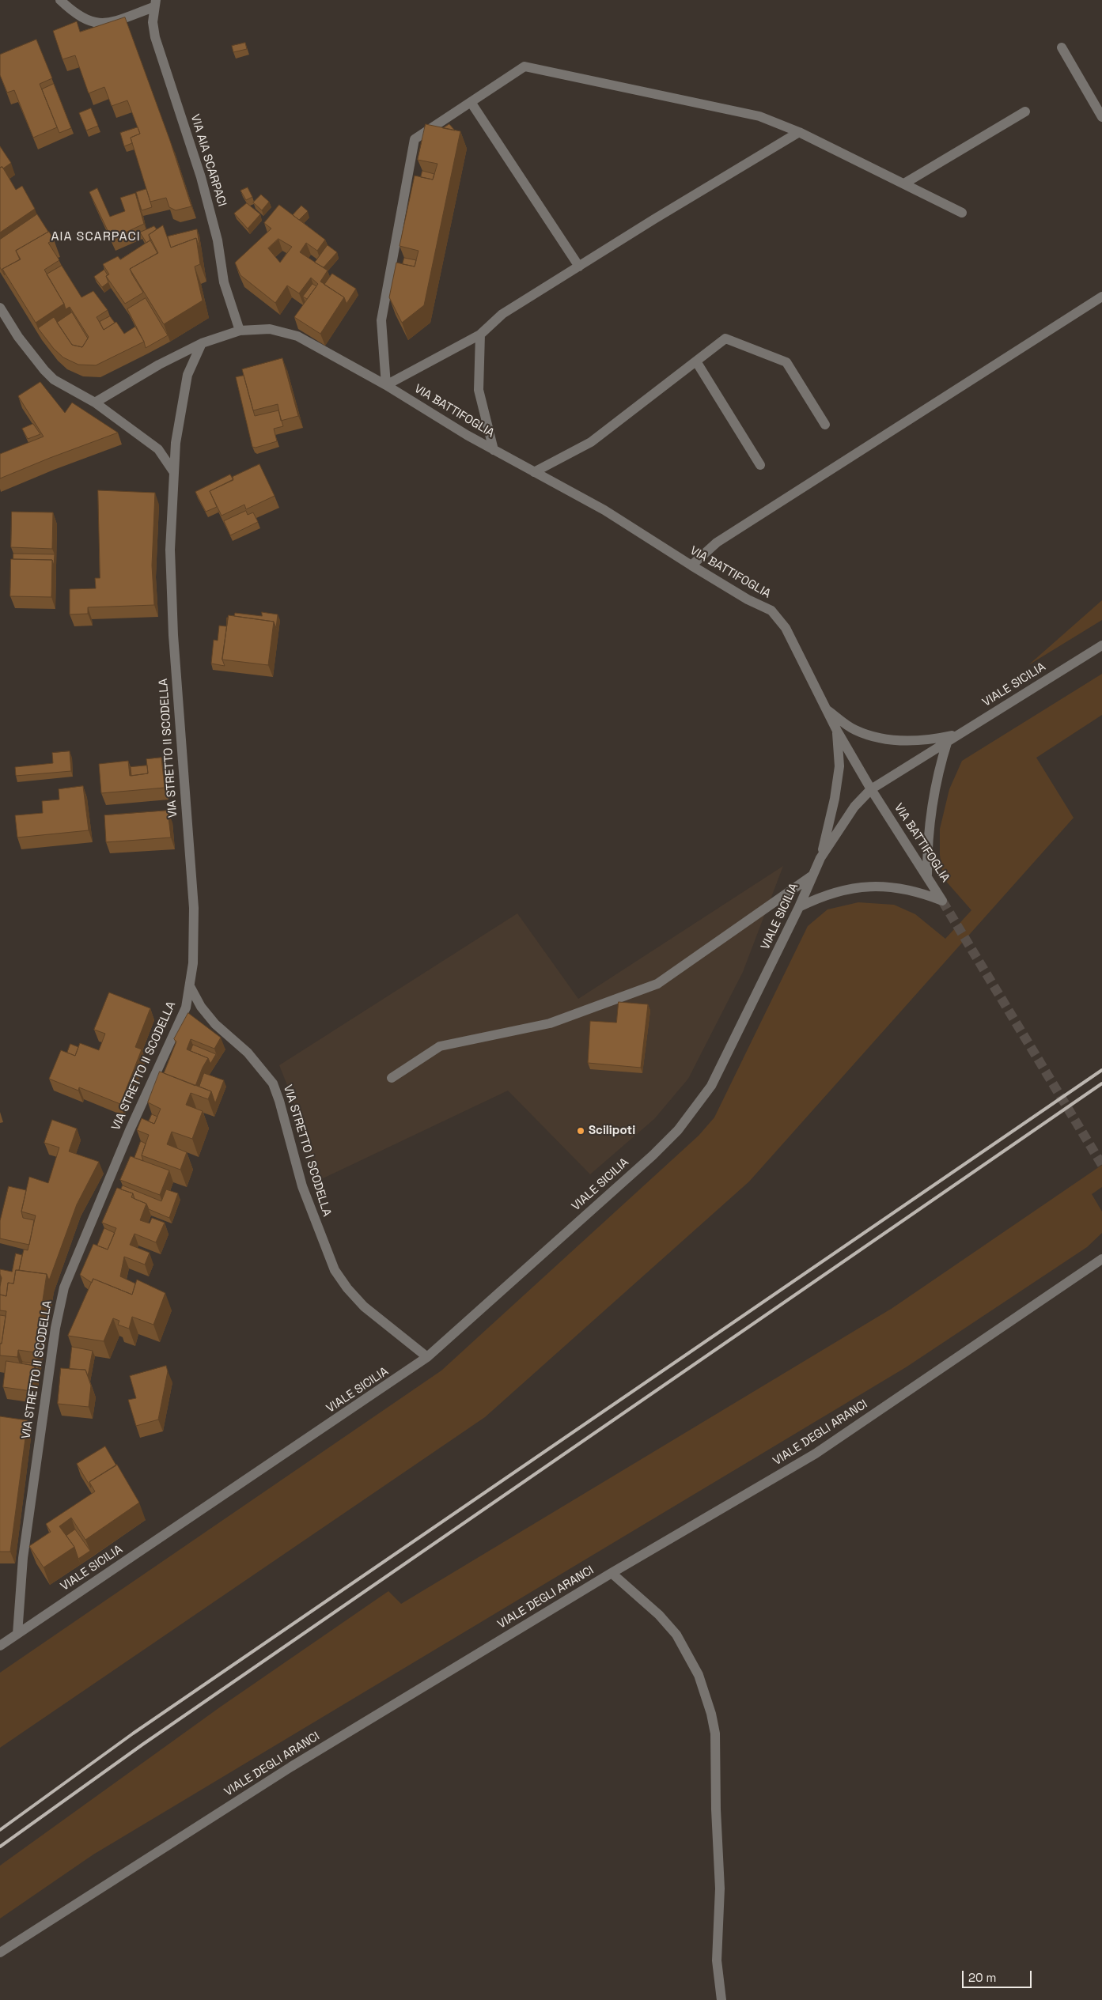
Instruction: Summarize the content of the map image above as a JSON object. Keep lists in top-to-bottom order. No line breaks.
{"streets":{"street":["VIA AIA SCARPACI","VIA BATTIFOGLIA","VIALE SICILIA","VIA STRETTO II SCODELLA","VIA STRETTO I SCODELLA","VIALE DEGLI ARANCI"]},"crossings":[["VIA AIA SCARPACI","VIA BATTIFOGLIA"],["VIA BATTIFOGLIA","VIALE SICILIA"],["VIA BATTIFOGLIA","VIA STRETTO II SCODELLA"],["VIALE SICILIA","VIA STRETTO II SCODELLA"],["VIALE SICILIA","VIA STRETTO I SCODELLA"],["VIA STRETTO II SCODELLA","VIA STRETTO I SCODELLA"]],"districts":["AIA SCARPACI"],"places":["Scilipoti"],"scale_bar":"20 m"}
